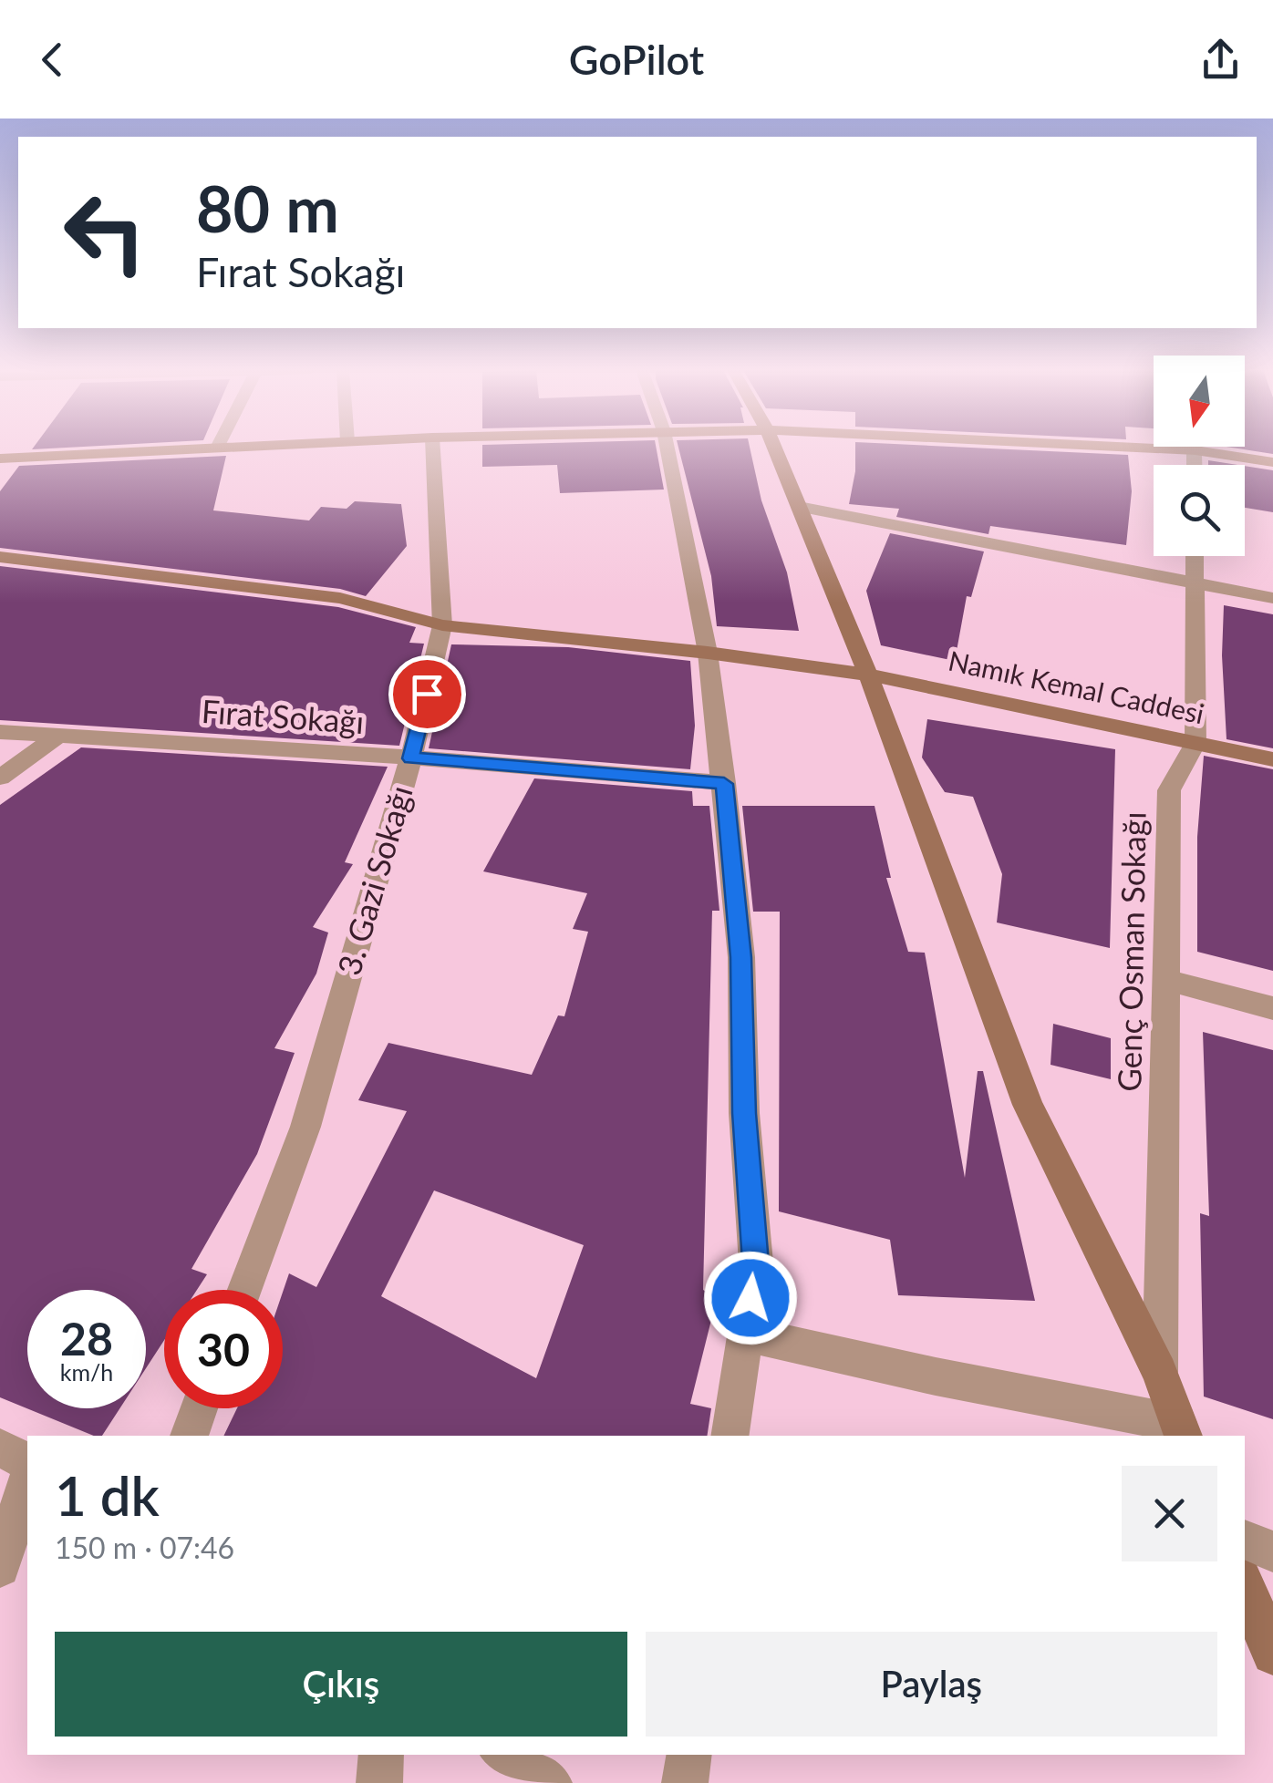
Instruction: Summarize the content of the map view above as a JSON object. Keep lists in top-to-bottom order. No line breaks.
{"streets":{"street":["Namık Kemal Caddesi","Fırat Sokağı","3. Gazi Sokağı","Genç Osman Sokağı"]},"crossings":[["Namık Kemal Caddesi","3. Gazi Sokağı"],["Namık Kemal Caddesi","Genç Osman Sokağı"],["Fırat Sokağı","3. Gazi Sokağı"]],"north":"bottom","page":{"header":"GoPilot","turn":["80 m","Fırat Sokağı"],"speed":"28 km/h","limit":"30","heading":["1 dk","150 m · 07:46"],"buttons":["Çıkış","Paylaş"]}}
